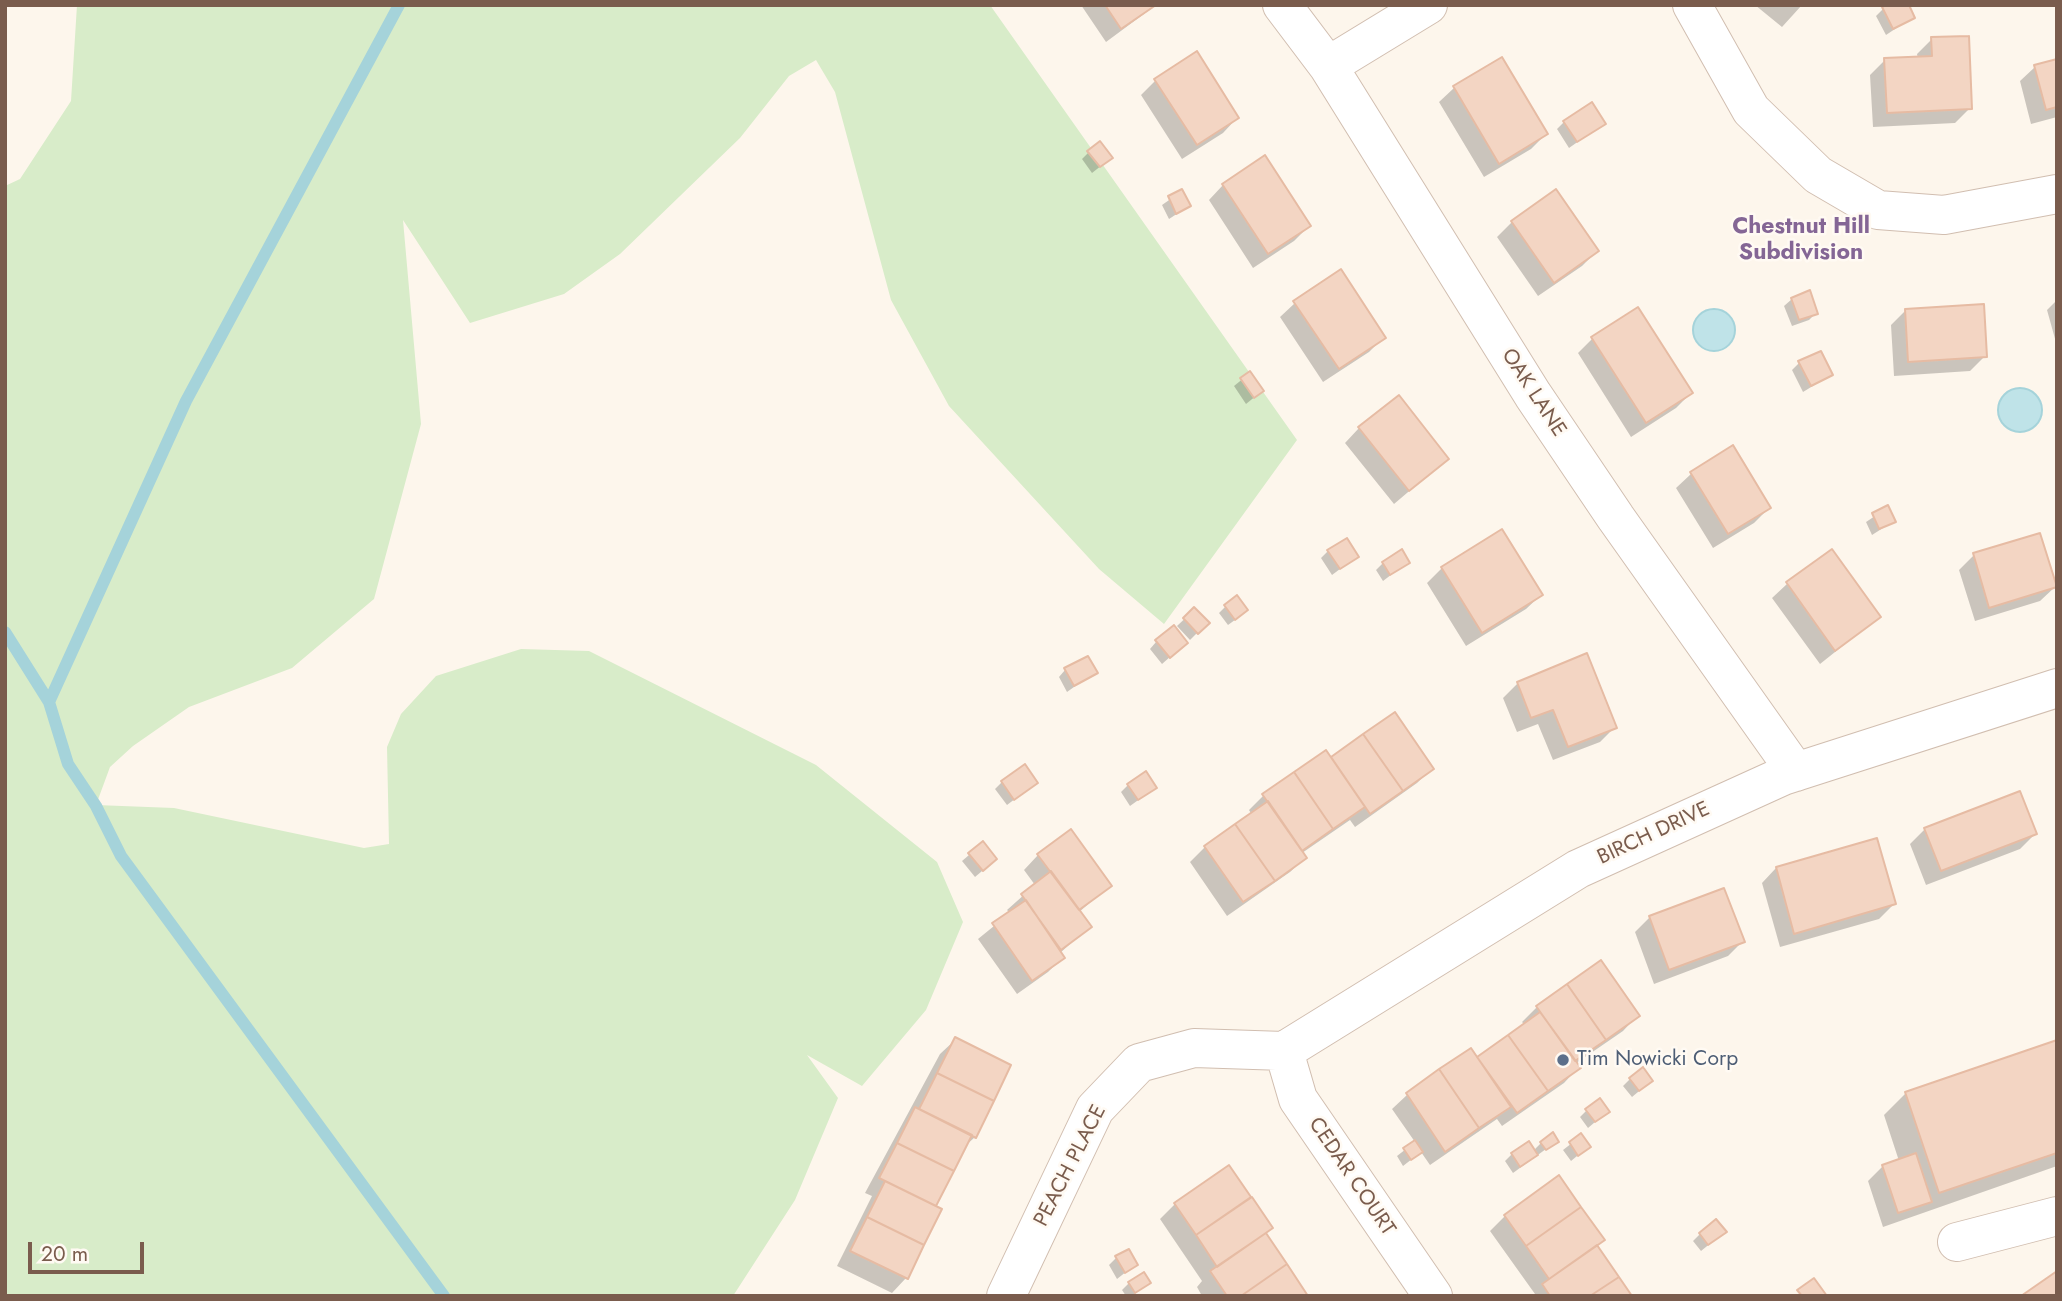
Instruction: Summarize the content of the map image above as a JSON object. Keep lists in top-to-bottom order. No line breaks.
{"streets":{"street":["OAK LANE","BIRCH DRIVE","PEACH PLACE","CEDAR COURT"]},"crossings":[["OAK LANE","BIRCH DRIVE"],["BIRCH DRIVE","PEACH PLACE"],["BIRCH DRIVE","CEDAR COURT"],["PEACH PLACE","CEDAR COURT"]],"districts":["Chestnut Hill Subdivision"],"places":["Tim Nowicki Corp"],"scale_bar":"20 m"}
